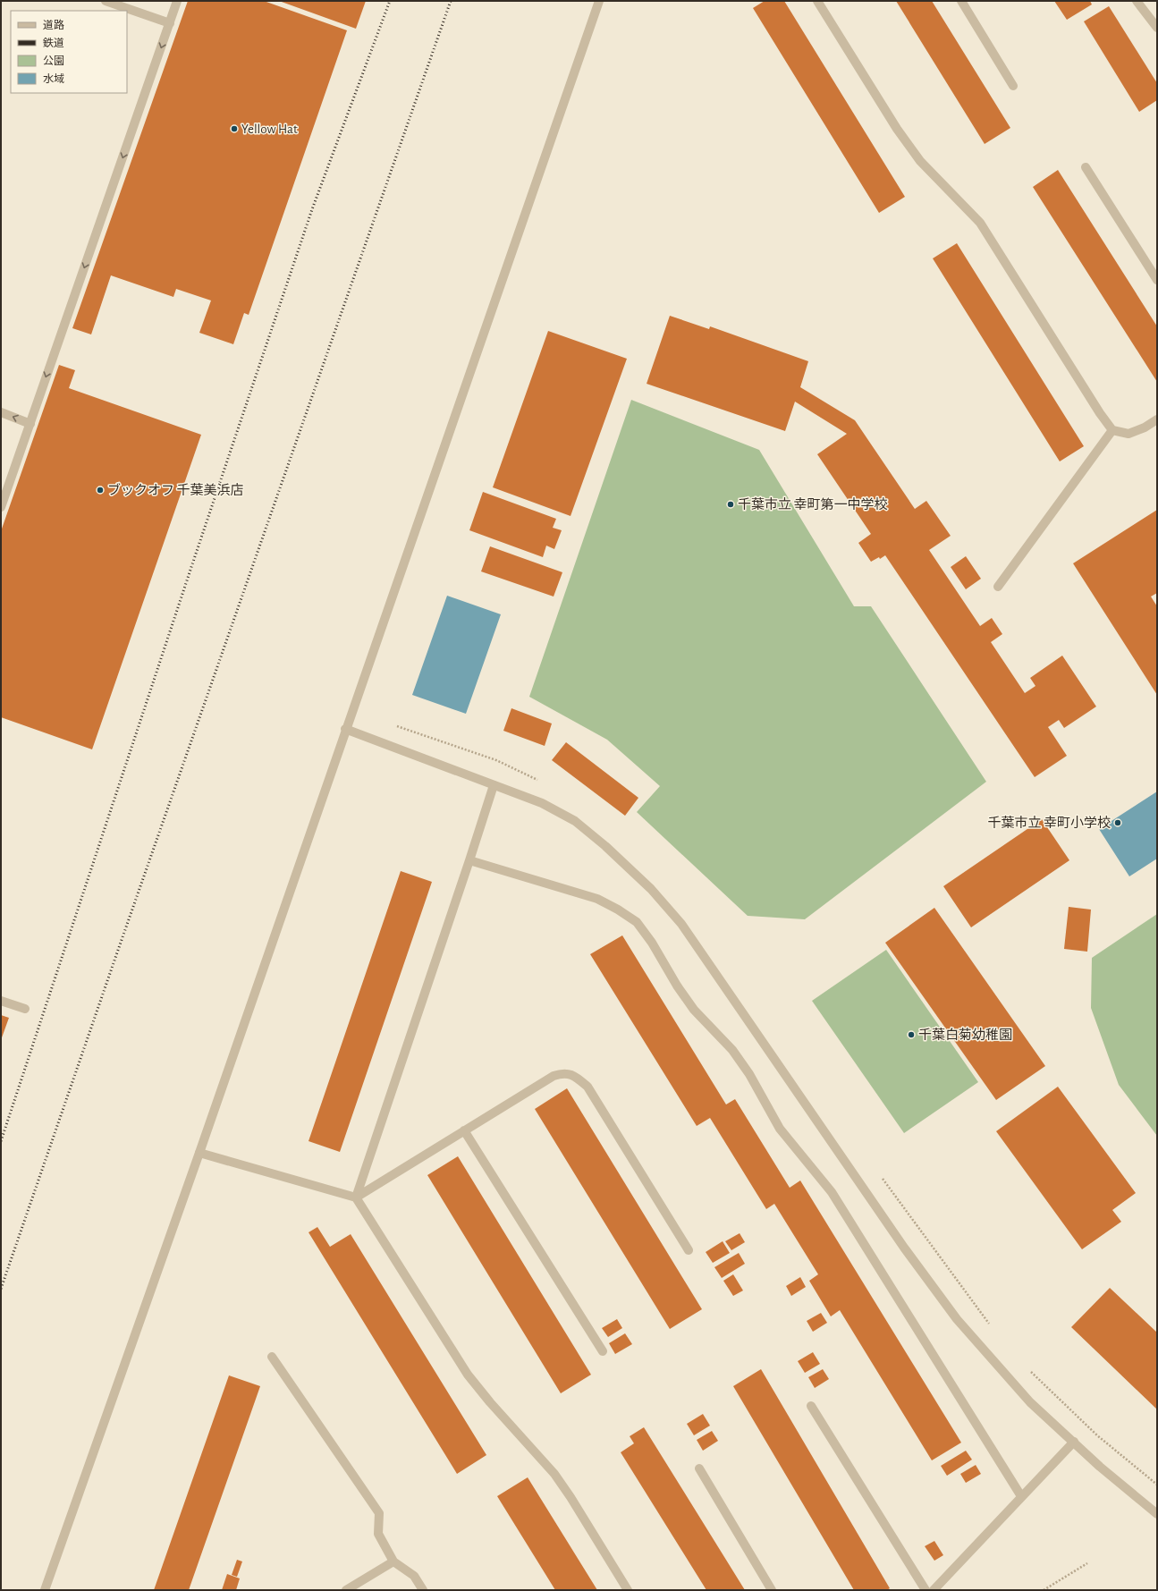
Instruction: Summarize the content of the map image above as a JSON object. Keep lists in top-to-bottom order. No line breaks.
{"places":["Yellow Hat","ブックオフ 千葉美浜店","千葉市立 幸町第一中学校","千葉市立 幸町小学校","千葉白菊幼稚園"],"legend":["道路","鉄道","公園","水域"]}
